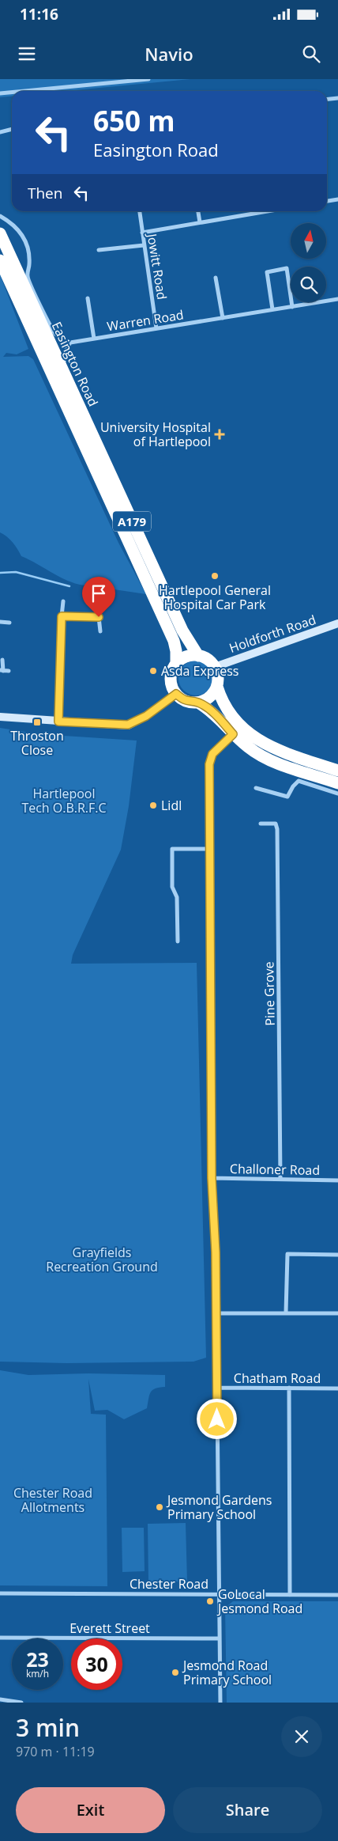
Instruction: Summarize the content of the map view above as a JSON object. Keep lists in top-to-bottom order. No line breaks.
{"streets":{"highway":["Easington Road","A179"],"street":["Jowitt Road","Warren Road","Holdforth Road","Pine Grove","Challoner Road","Chatham Road","Chester Road","Everett Street"]},"crossings":[["Jowitt Road","Warren Road"],["Easington Road","Holdforth Road"],["Pine Grove","Challoner Road"]],"parks":["Hartlepool Tech O.B.R.F.C","Grayfields Recreation Ground","Chester Road Allotments"],"places":{"health":["University Hospital of Hartlepool"],"other":["Hartlepool General Hospital Car Park","Asda Express","Lidl","Jesmond Gardens Primary School","GoLocal Jesmond Road","Jesmond Road Primary School"],"transit":["Throston Close"]},"north":"top","page":{"status":"11:16","header":"Navio","turn":["650 m","Easington Road"],"then":"Then","speed":"23 km/h","limit":"30","heading":["3 min","970 m · 11:19"],"buttons":["Exit","Share"]}}
